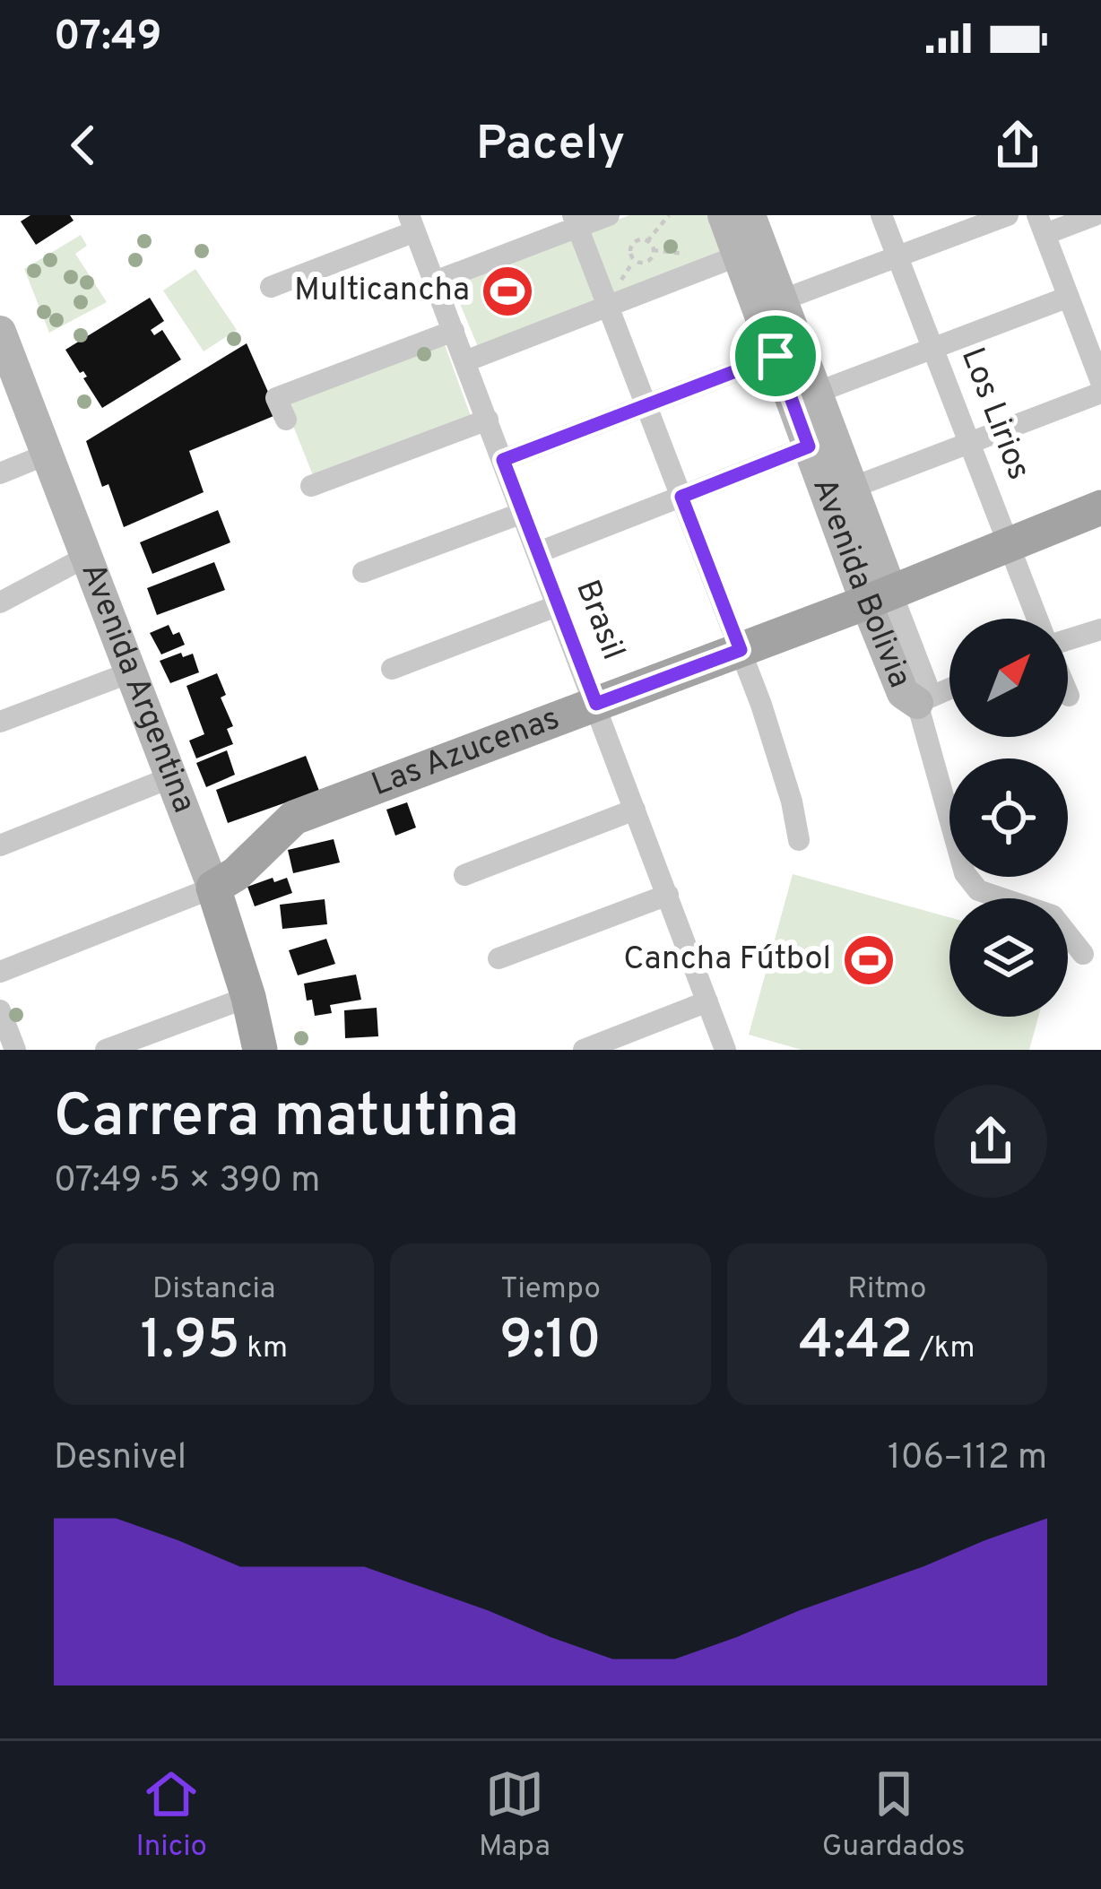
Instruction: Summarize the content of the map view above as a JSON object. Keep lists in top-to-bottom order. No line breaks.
{"streets":{"main road":["Avenida Argentina","Las Azucenas"],"street":["Los Lirios","Avenida Bolivia","Brasil"]},"crossings":[["Los Lirios","Las Azucenas"],["Avenida Bolivia","Las Azucenas"],["Brasil","Las Azucenas"],["Avenida Argentina","Las Azucenas"]],"places":{"sports":["Multicancha","Cancha Fútbol"]},"north":"top right","page":{"status":"07:49","header":"Pacely","heading":["Carrera matutina","07:49 · 5 × 390 m"],"stats":[["Distancia","1.95 km"],["Tiempo","9:10"],["Ritmo","4:42 /km"]],"chart":["Desnivel","106–112 m"],"tabs":["Inicio","Mapa","Guardados"]}}
